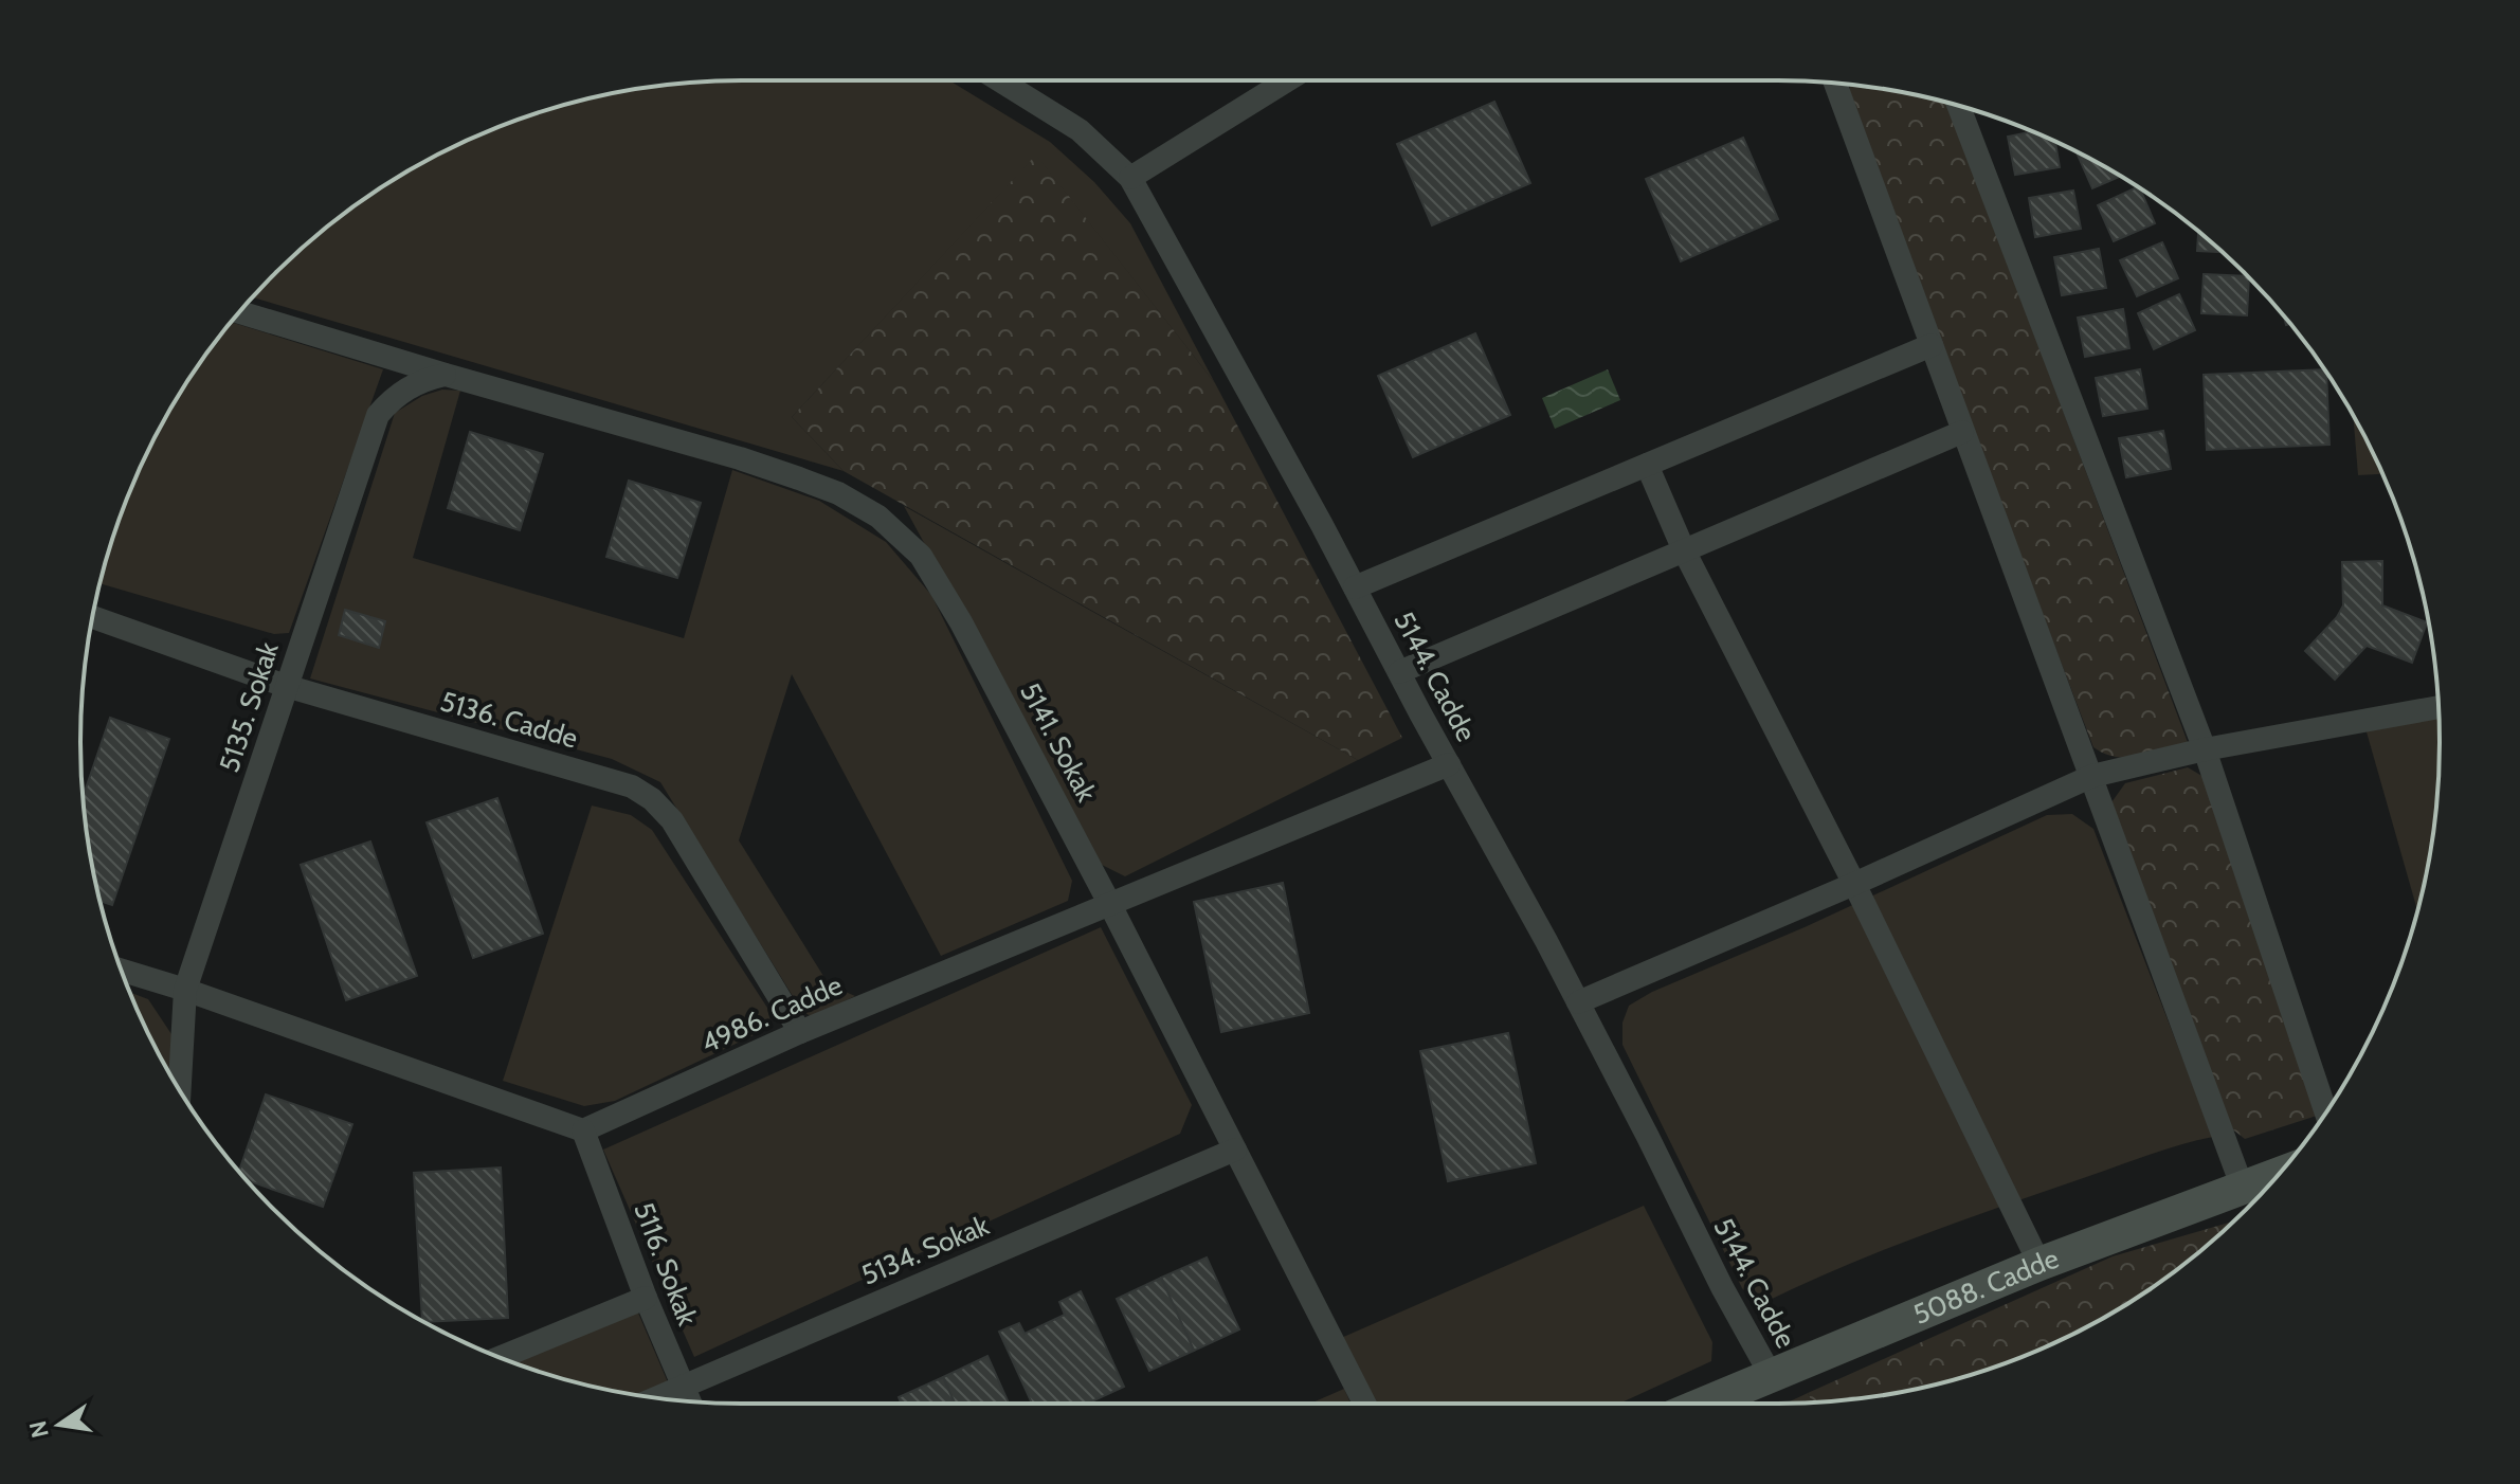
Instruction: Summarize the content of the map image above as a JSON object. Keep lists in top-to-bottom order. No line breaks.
{"streets":{"street":["5144. Cadde","5135. Sokak","5136. Cadde","5141. Sokak","4986. Cadde","5134. Sokak","5116. Sokak","5088. Cadde"]},"crossings":[["5144. Cadde","4986. Cadde"],["5144. Cadde","5088. Cadde"],["5135. Sokak","5136. Cadde"],["5135. Sokak","5141. Sokak"],["5136. Cadde","4986. Cadde"],["5141. Sokak","4986. Cadde"],["5141. Sokak","5134. Sokak"],["4986. Cadde","5116. Sokak"],["5134. Sokak","5116. Sokak"]],"north":"left"}
